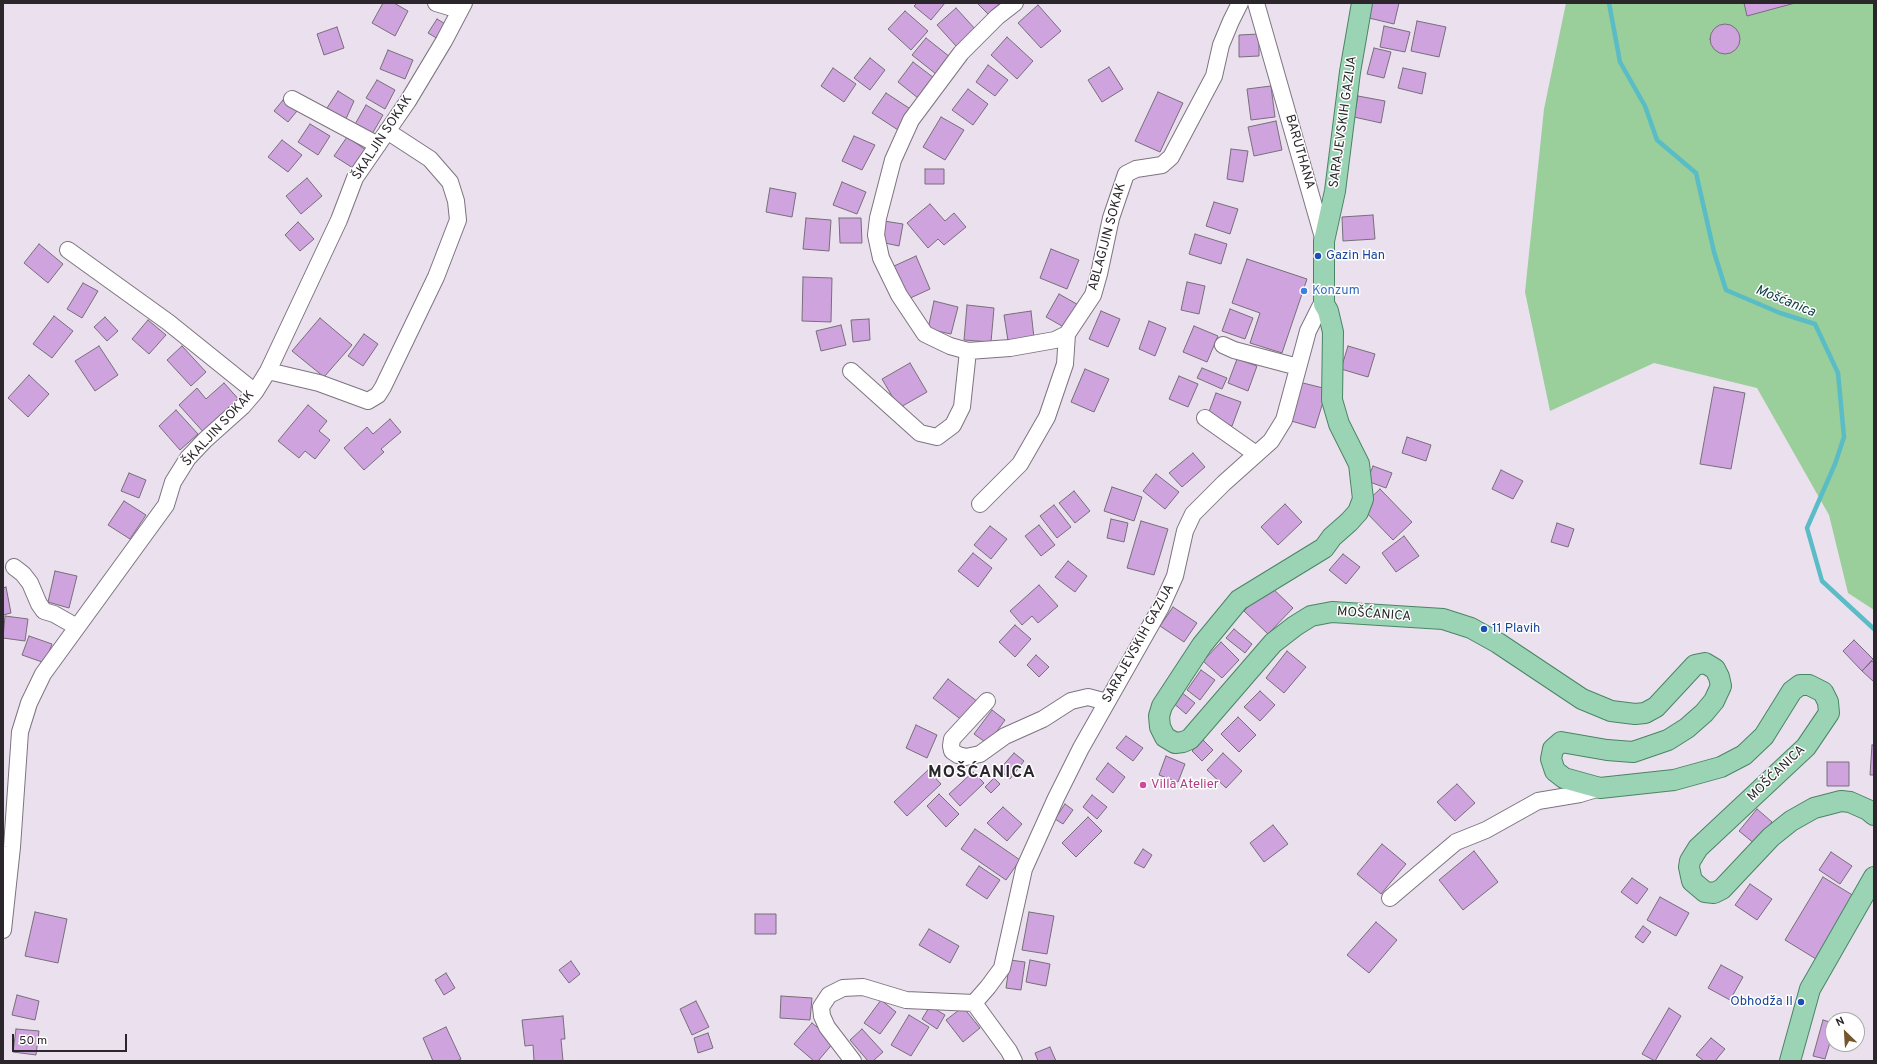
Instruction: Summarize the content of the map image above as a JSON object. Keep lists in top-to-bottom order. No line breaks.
{"streets":{"main road":["SARAJEVSKIH GAZIJA","BARUTHANA","MOŠĆANICA"],"street":["ŠKALJIN SOKAK","ABLAGIJIN SOKAK"]},"crossings":[["SARAJEVSKIH GAZIJA","BARUTHANA"],["SARAJEVSKIH GAZIJA","MOŠĆANICA"],["BARUTHANA","MOŠĆANICA"]],"districts":["MOŠĆANICA"],"water":["Mošćanica"],"places":["Gazin Han","Konzum","11 Plavih","Villa Atelier","Obhodža II"],"scale_bar":"50 m","north":"top left"}
